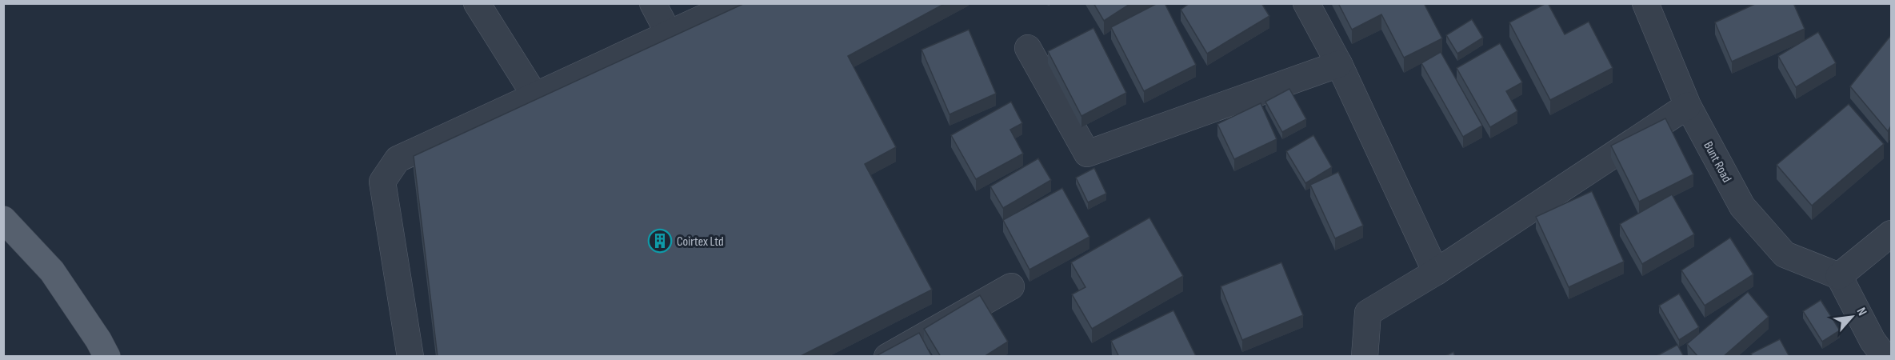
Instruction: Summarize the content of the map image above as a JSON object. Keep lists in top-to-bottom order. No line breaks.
{"streets":{"street":["Bunt Road"]},"places":{"building":["Coirtex Ltd"]},"north":"top right"}
